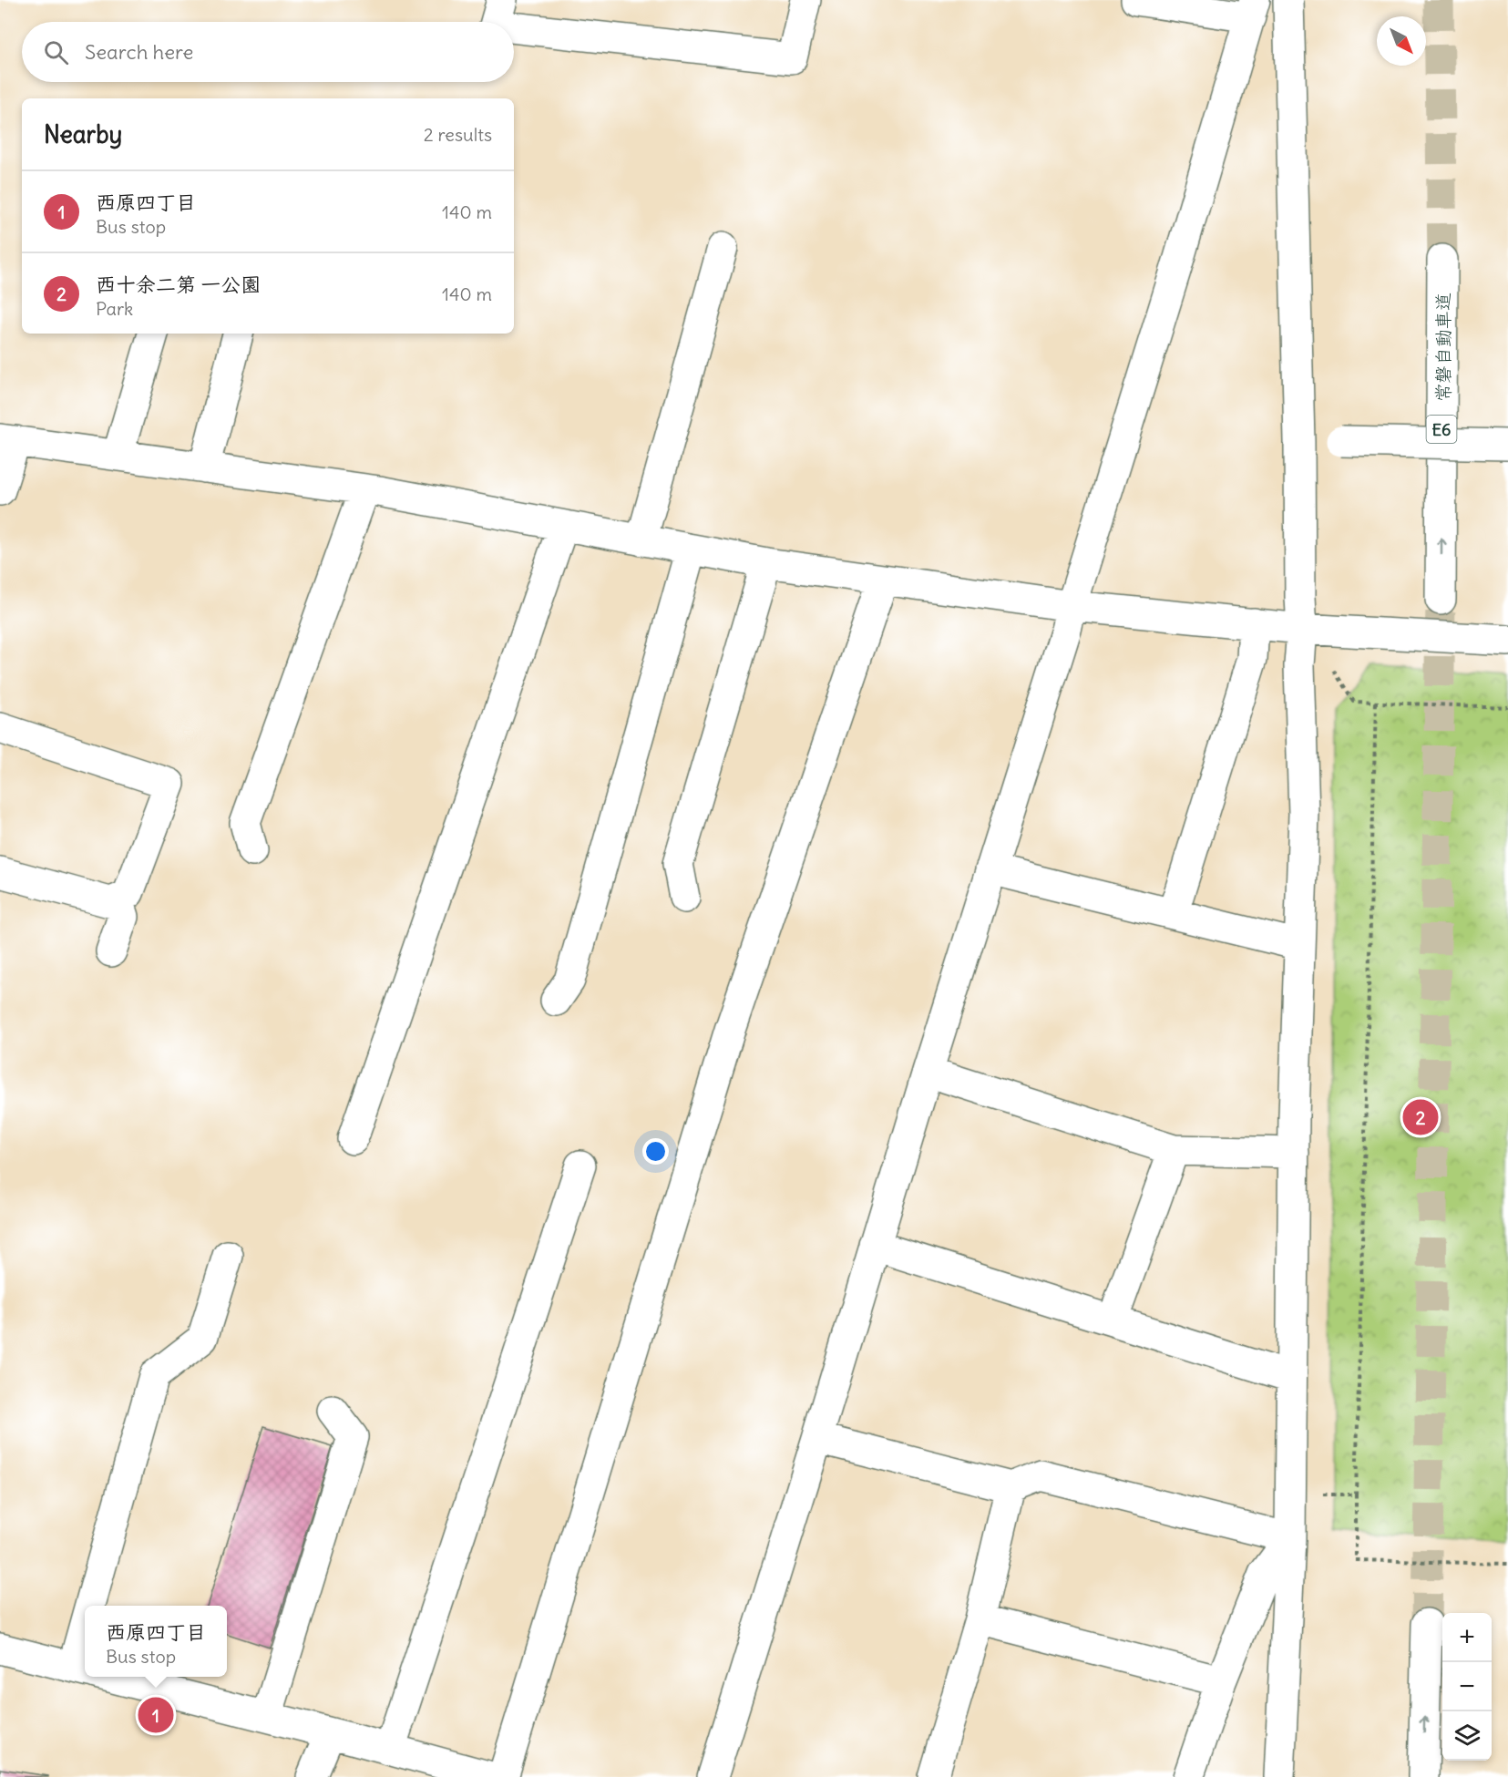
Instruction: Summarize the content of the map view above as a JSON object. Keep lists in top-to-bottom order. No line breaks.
{"streets":{"main road":["常磐自動車道","E6"]},"north":"bottom right","page":{"search":"Search here","heading":["Nearby","2 results"],"list":[{"mark":"1","name":"西原四丁目","note":"Bus stop","value":"140 m"},{"mark":"2","name":"西十余二第 一公園","note":"Park","value":"140 m"}],"pins":["2","1"],"popup":["西原四丁目","Bus stop"],"map_buttons":["+","−"]}}
